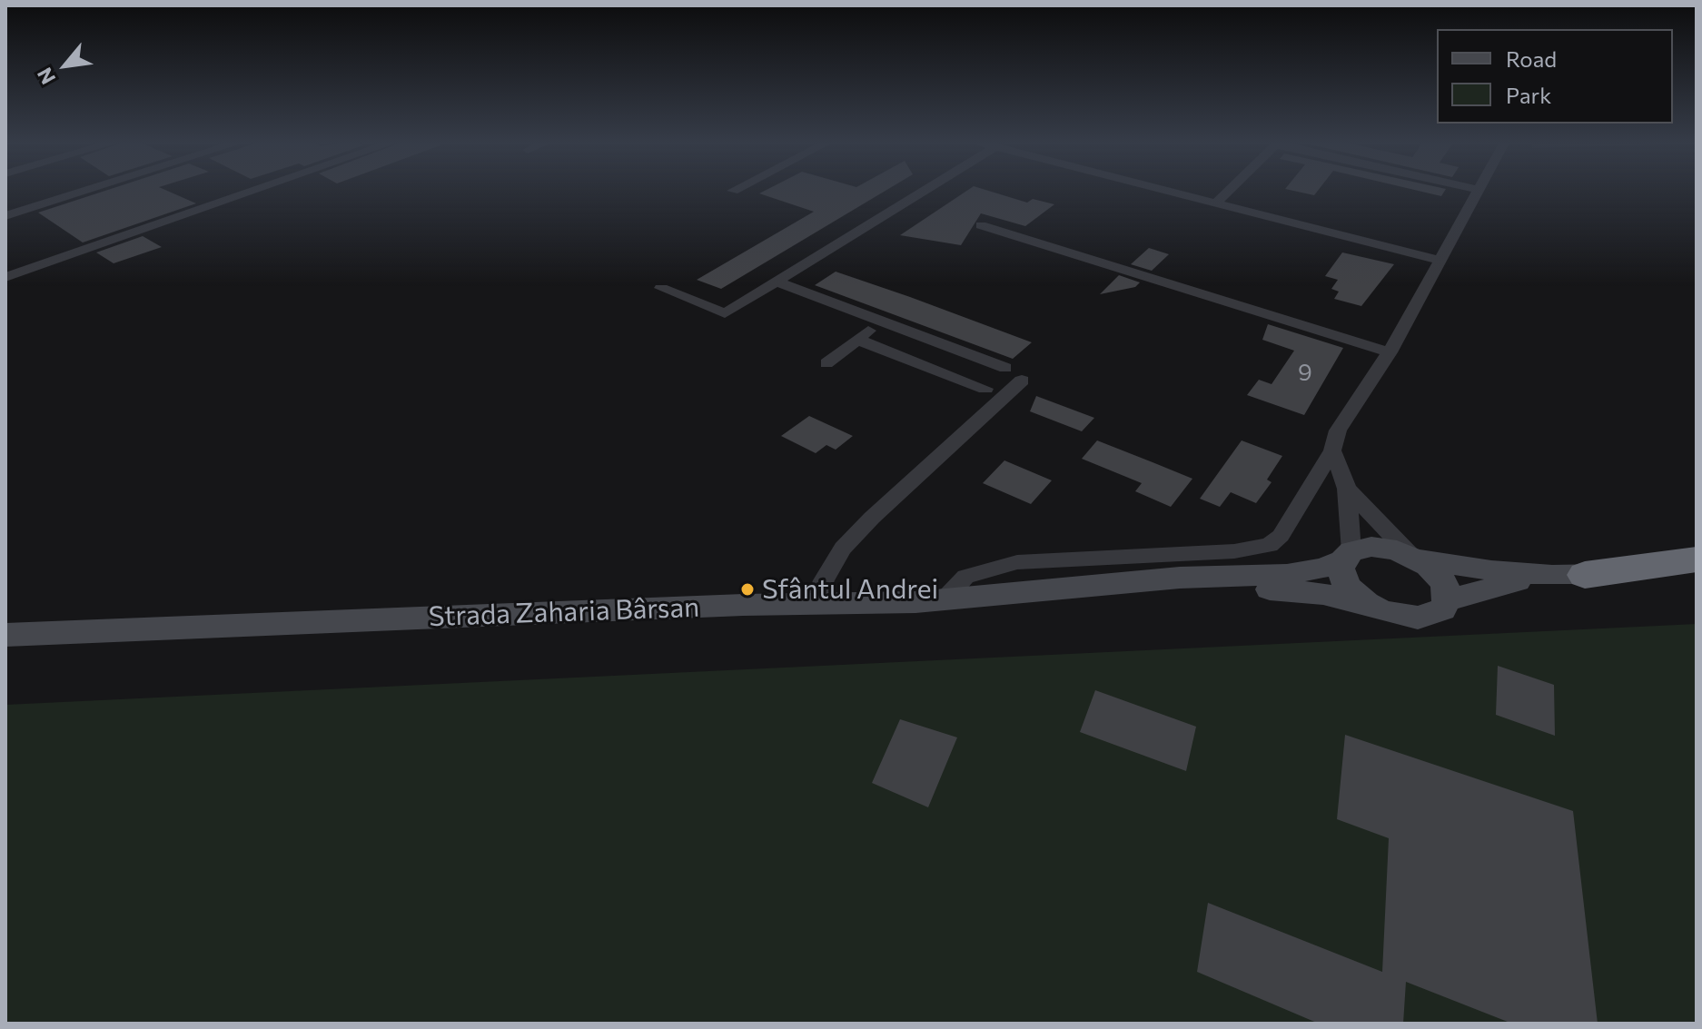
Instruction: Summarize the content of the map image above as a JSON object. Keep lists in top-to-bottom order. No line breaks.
{"streets":{"main road":["Strada Zaharia Bârsan"]},"places":["Sfântul Andrei"],"house_numbers":["9"],"legend":["Road","Park"],"north":"bottom left"}
